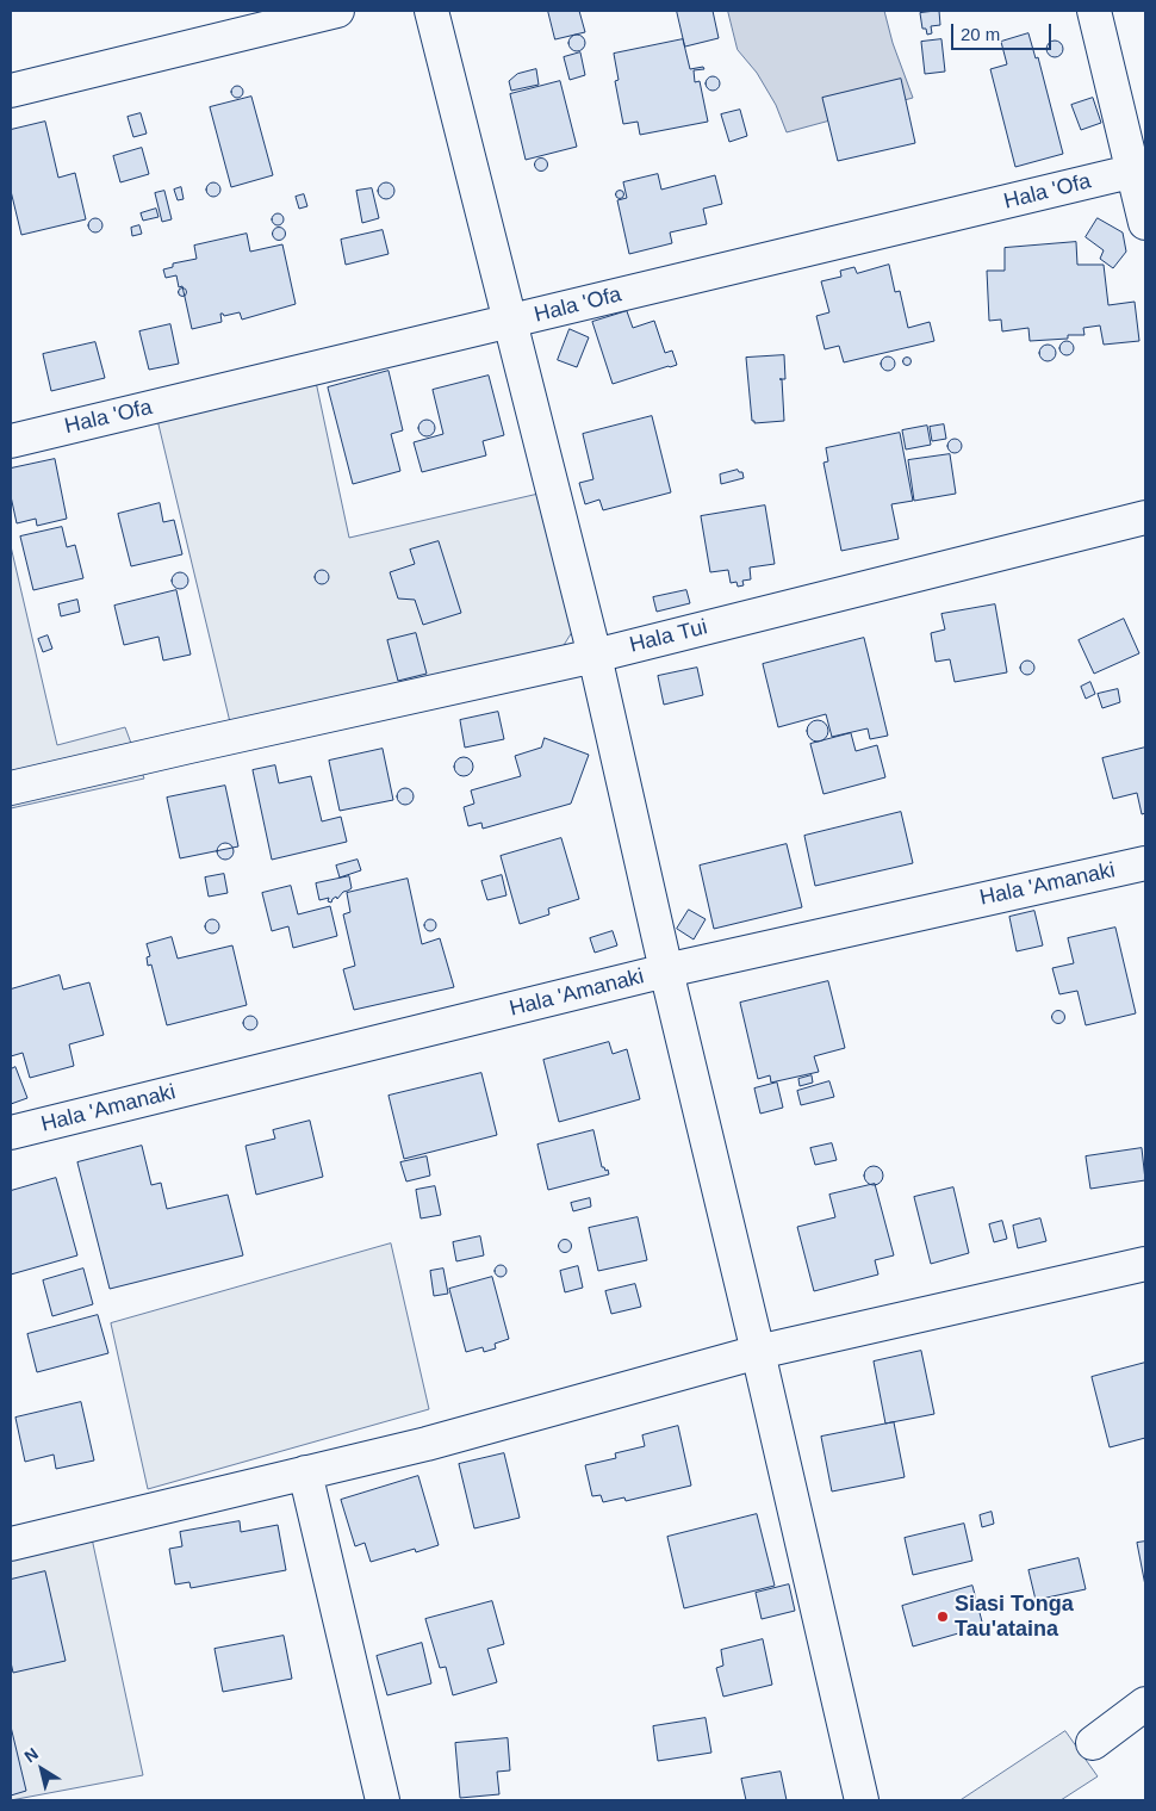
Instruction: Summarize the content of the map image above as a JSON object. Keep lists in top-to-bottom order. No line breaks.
{"streets":{"street":["Hala 'Ofa","Hala Tui","Hala 'Amanaki"]},"places":["Siasi Tonga Tau'ataina"],"scale_bar":"20 m","north":"top left"}
